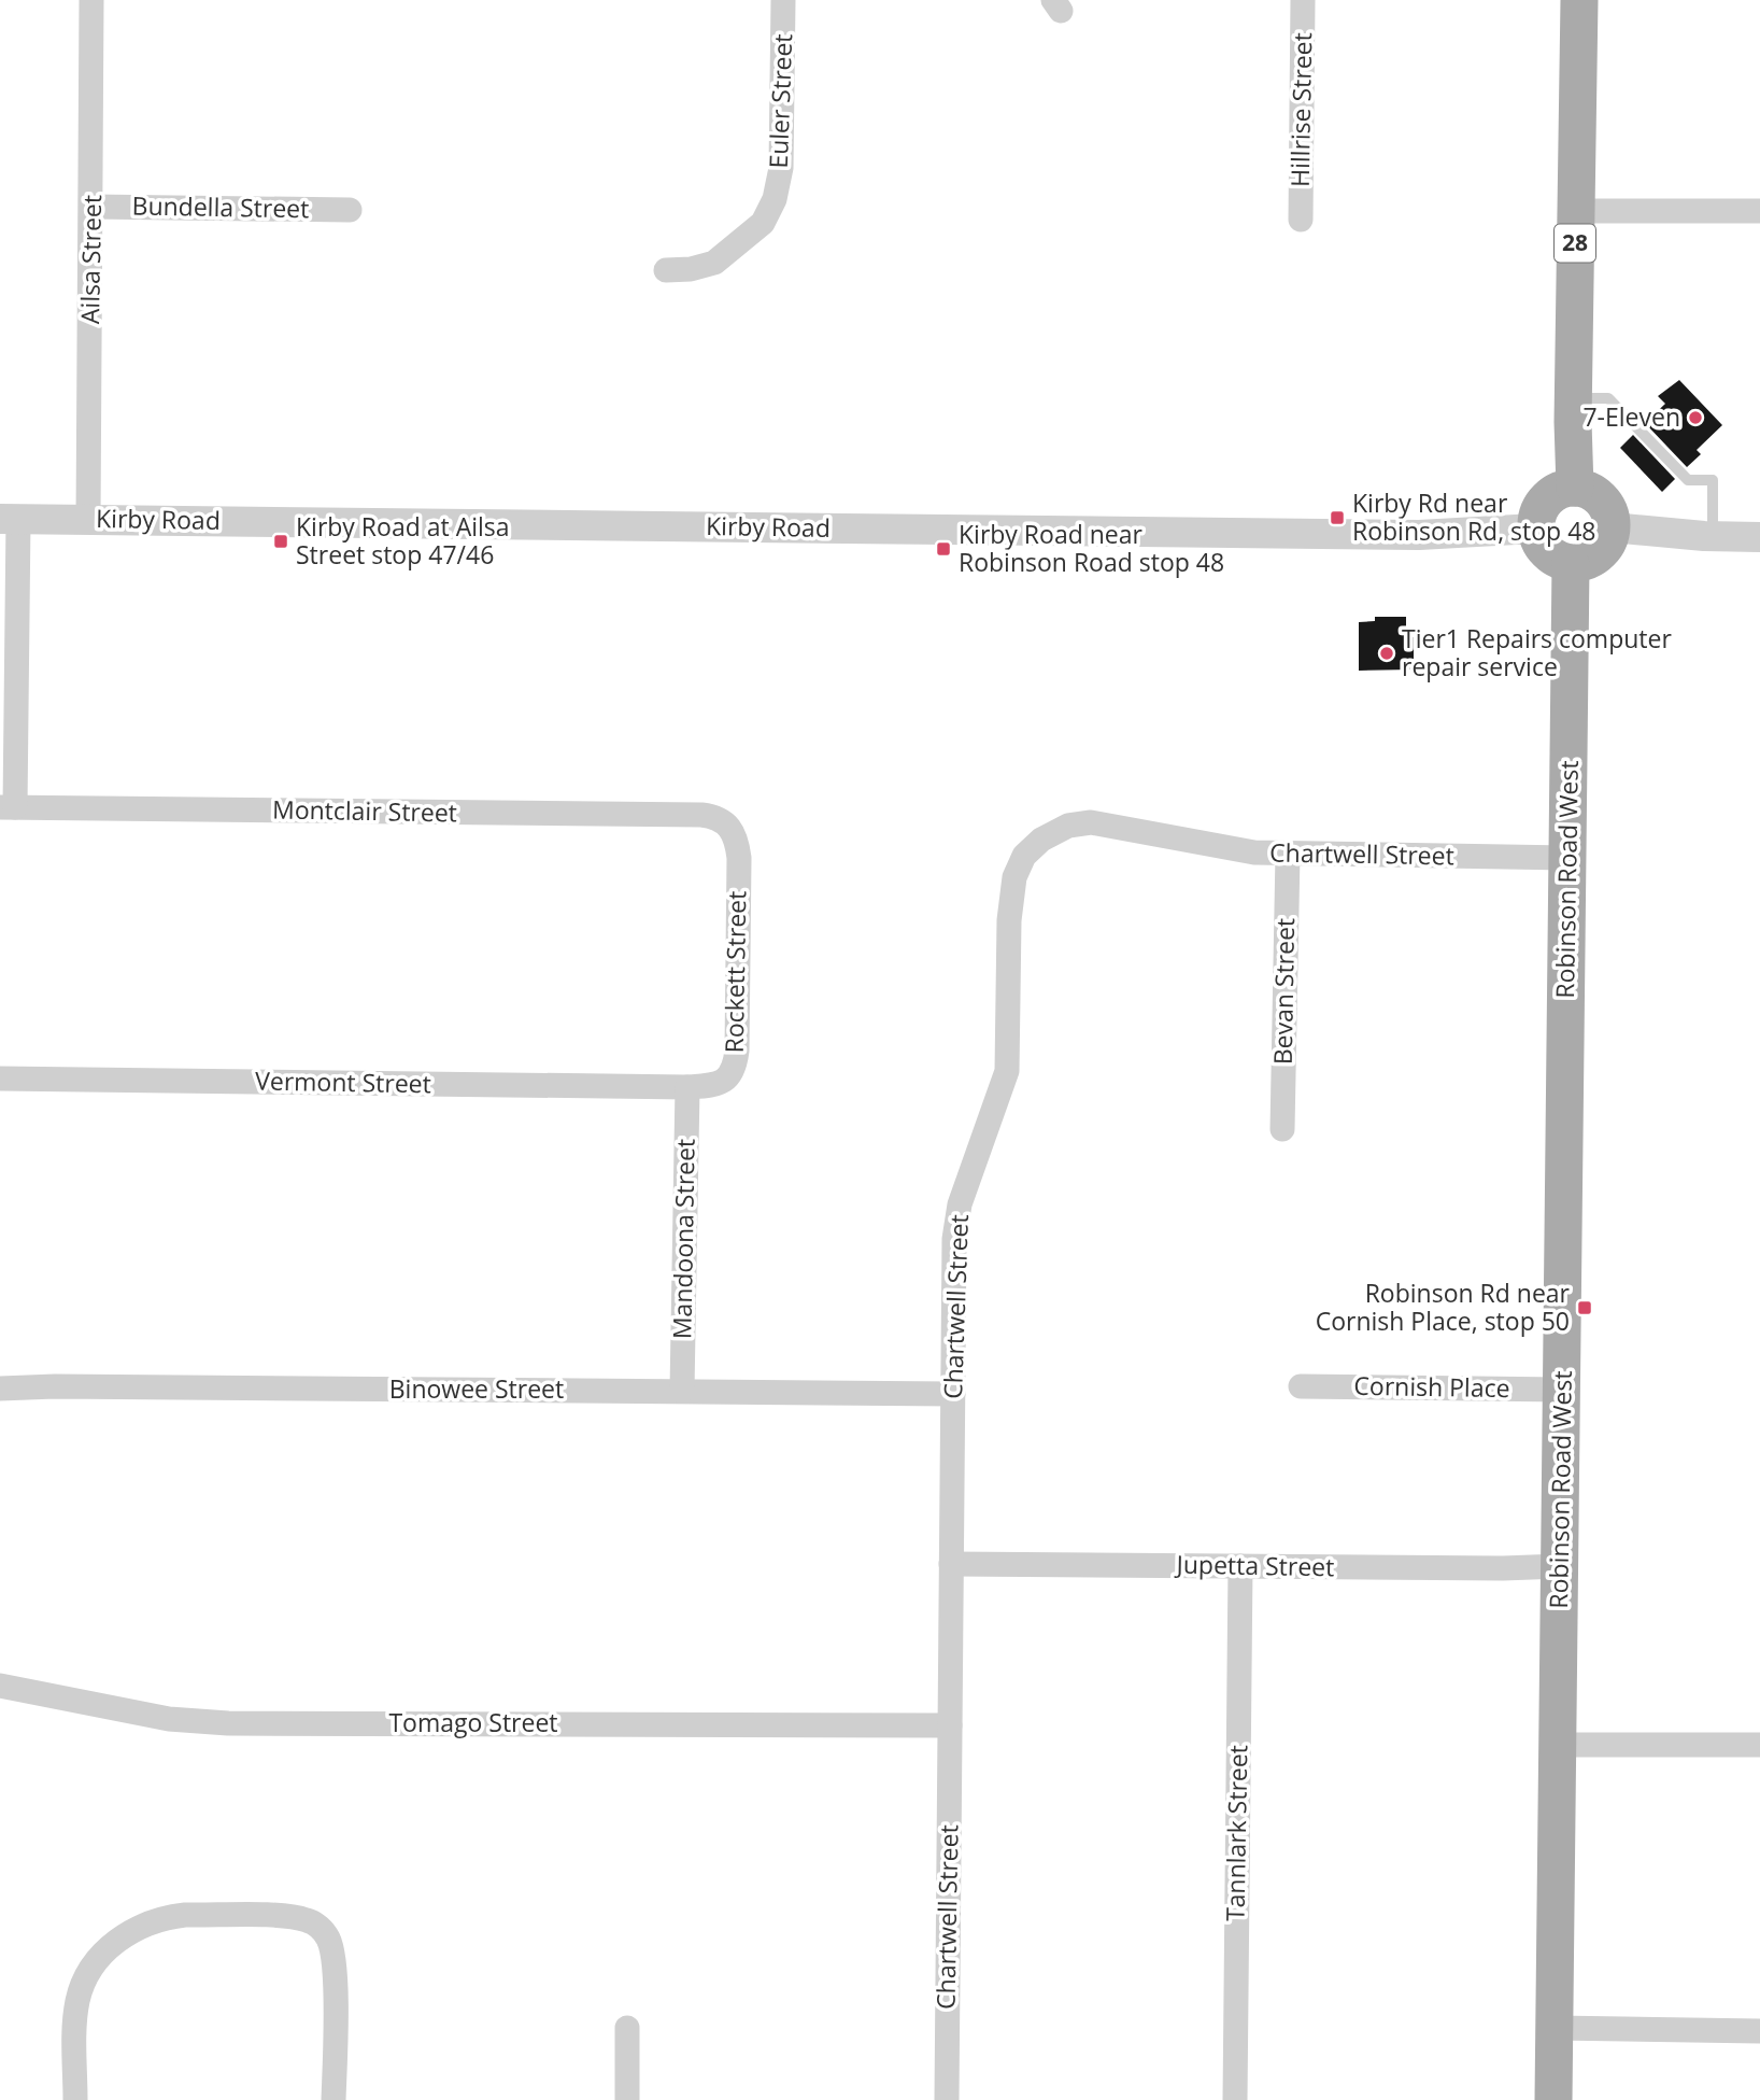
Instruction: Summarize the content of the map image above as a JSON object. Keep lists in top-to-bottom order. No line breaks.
{"streets":{"main road":["28","Robinson Road West"],"street":["Euler Street","Hillrise Street","Bundella Street","Ailsa Street","Kirby Road","Montclair Street","Chartwell Street","Rockett Street","Bevan Street","Vermont Street","Mandoona Street","Cornish Place","Binowee Street","Jupetta Street","Tomago Street","Tannlark Street"]},"crossings":[["Bundella Street","Ailsa Street"],["28","Kirby Road"],["28","Robinson Road West"],["Ailsa Street","Kirby Road"],["Kirby Road","Robinson Road West"],["Montclair Street","Rockett Street"],["Chartwell Street","Robinson Road West"],["Chartwell Street","Bevan Street"],["Chartwell Street","Binowee Street"],["Chartwell Street","Jupetta Street"],["Chartwell Street","Tomago Street"],["Robinson Road West","Cornish Place"],["Robinson Road West","Jupetta Street"],["Rockett Street","Vermont Street"],["Rockett Street","Mandoona Street"],["Vermont Street","Mandoona Street"],["Mandoona Street","Binowee Street"],["Jupetta Street","Tannlark Street"]],"places":{"other":["7-Eleven","Tier1 Repairs computer repair service"],"transit":["Kirby Rd near Robinson Rd, stop 48","Kirby Road at Ailsa Street stop 47/46","Kirby Road near Robinson Road stop 48","Robinson Rd near Cornish Place, stop 50"]}}
